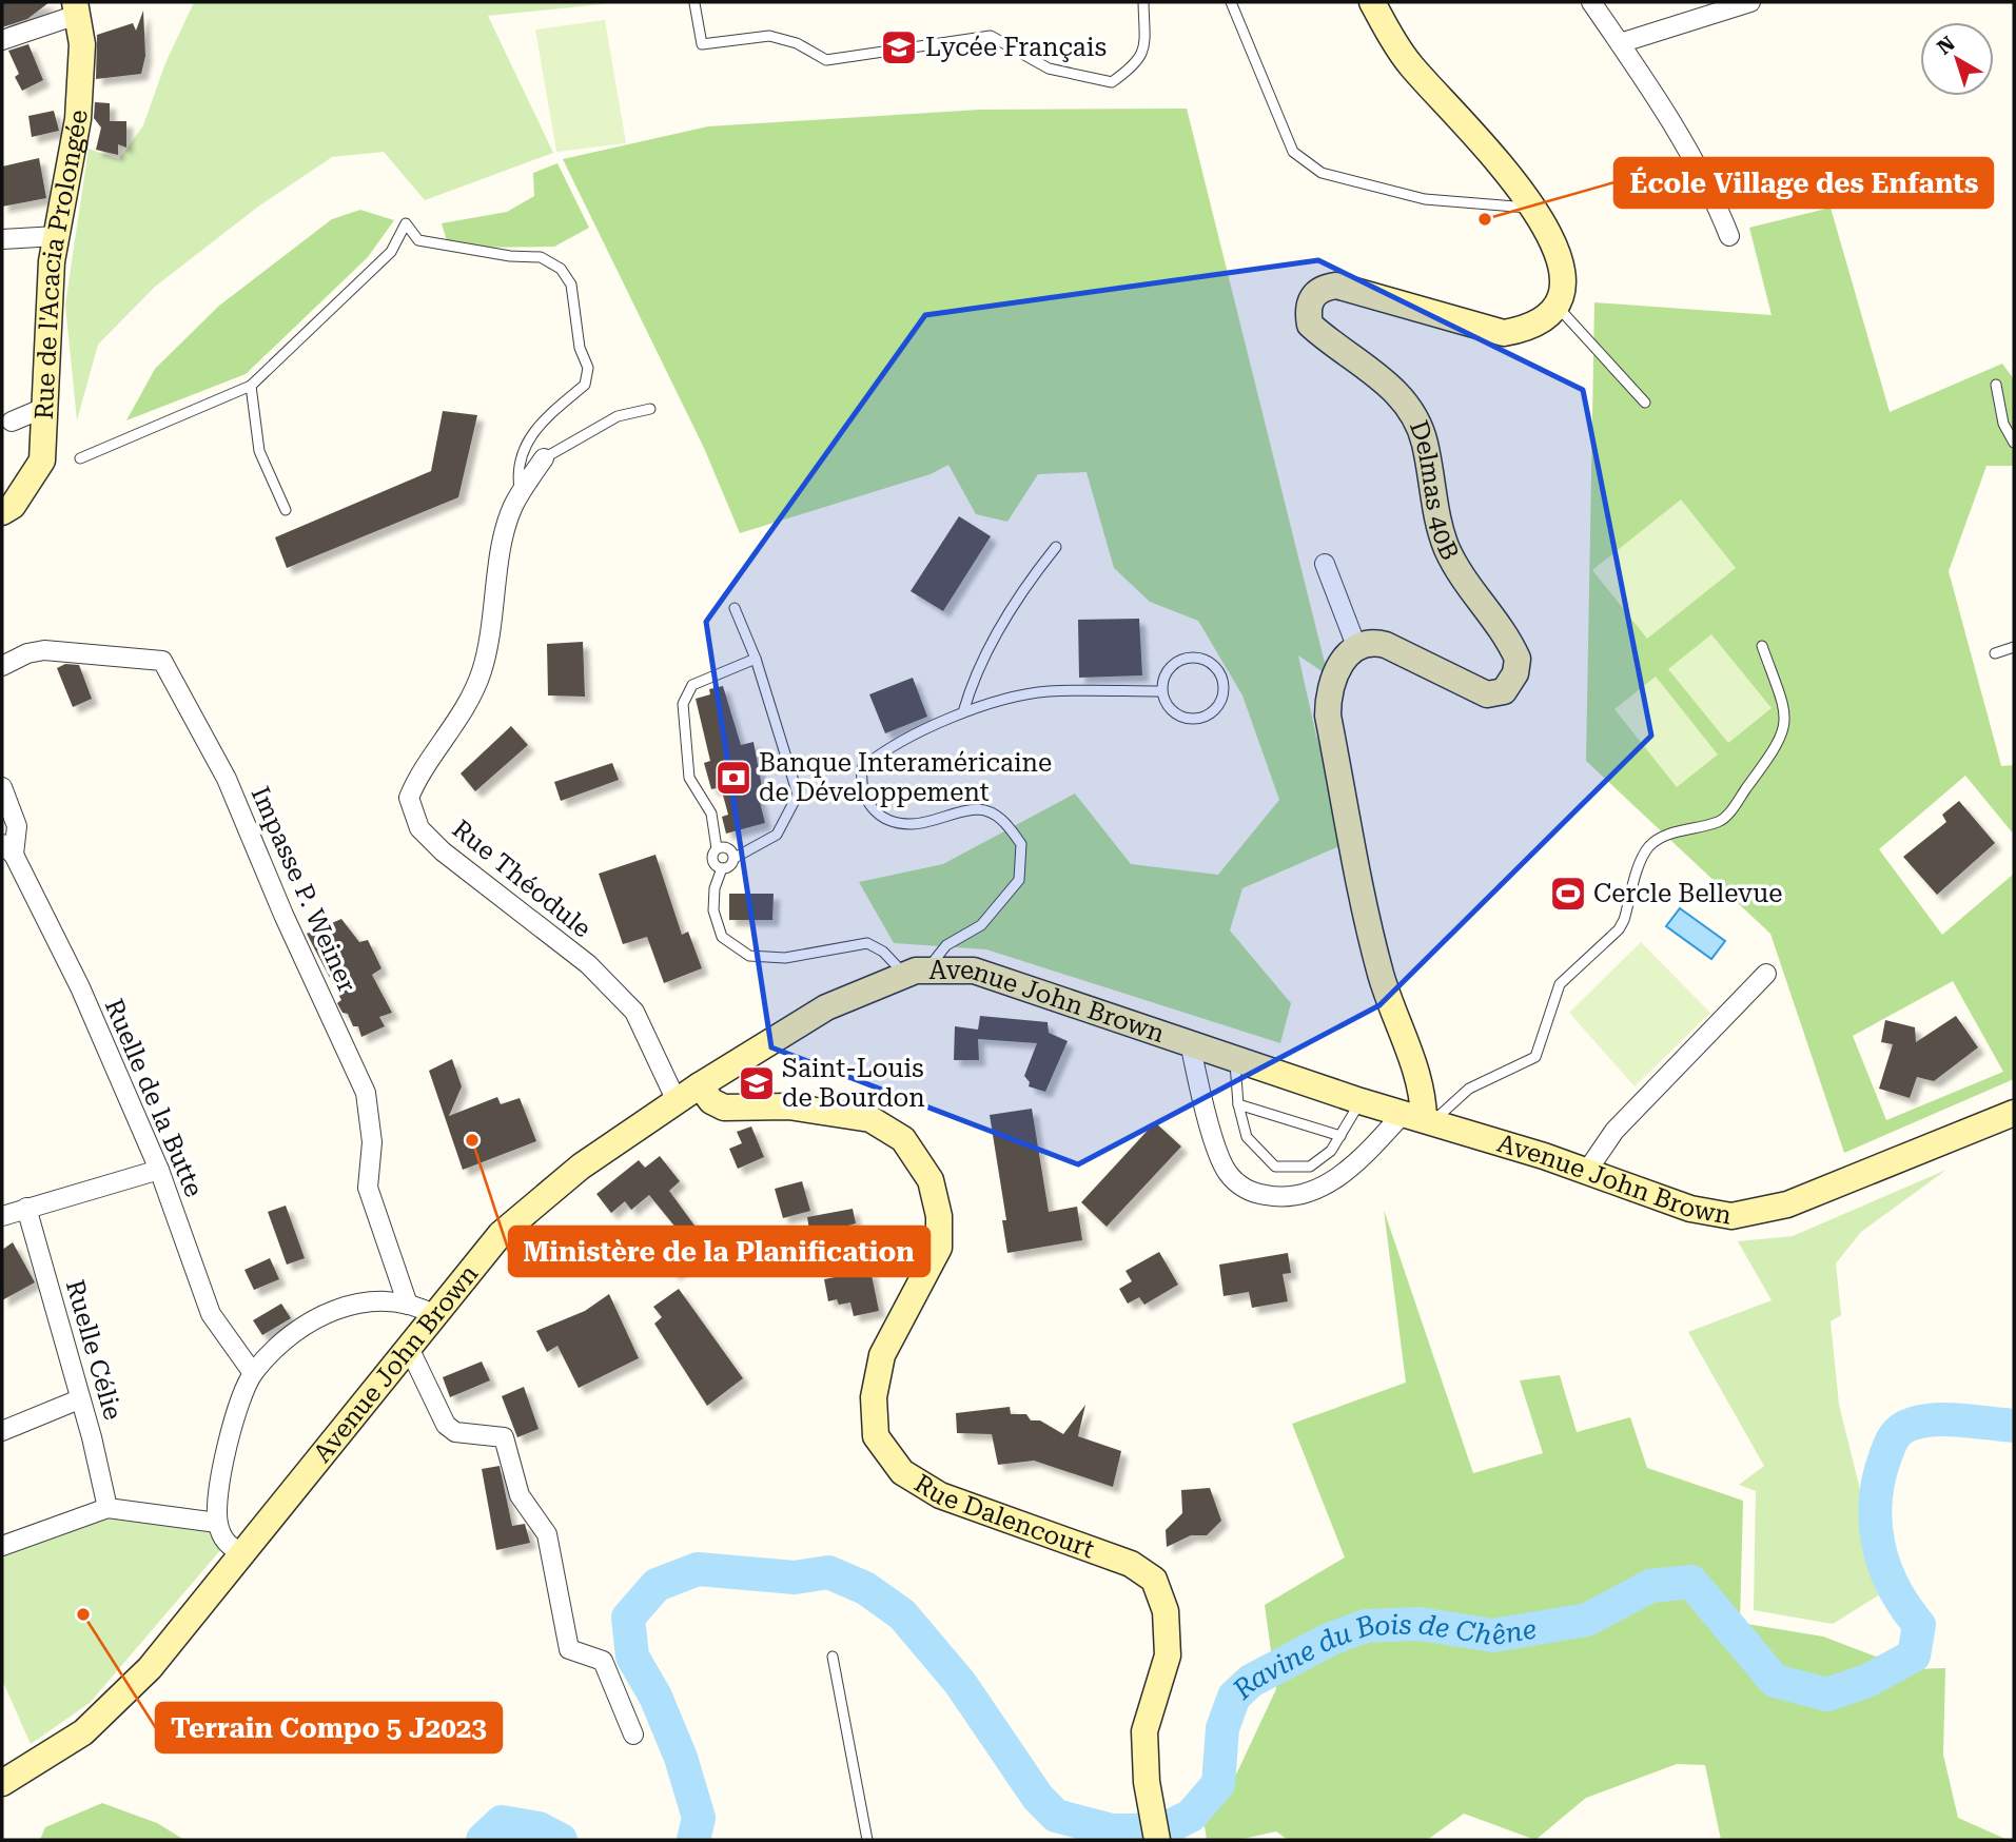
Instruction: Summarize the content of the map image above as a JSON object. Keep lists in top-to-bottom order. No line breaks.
{"streets":{"street":["Rue de l'Acacia Prolongée","Delmas 40B","Rue Théodule","Impasse P. Weiner","Avenue John Brown","Ruelle de la Butte","Ruelle Célie","Rue Dalencourt"]},"crossings":[["Rue Théodule","Avenue John Brown"],["Avenue John Brown","Rue Dalencourt"]],"water":["Ravine du Bois de Chêne"],"places":{"school or university":["Lycée Français","Saint-Louis de Bourdon"],"other":["École Village des Enfants","Ministère de la Planification","Terrain Compo 5 J2023"],"bank":["Banque Interaméricaine de Développement"],"sports":["Cercle Bellevue"]},"north":"top left"}
